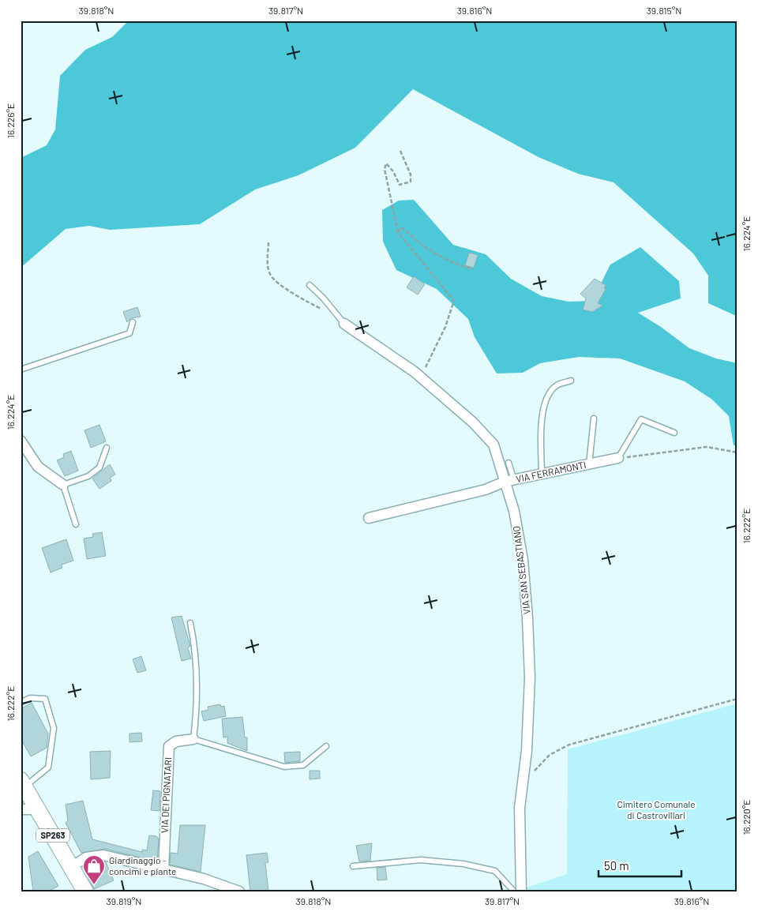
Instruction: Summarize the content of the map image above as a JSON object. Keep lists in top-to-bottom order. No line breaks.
{"streets":{"main road":["SP263"],"street":["VIA FERRAMONTI","VIA SAN SEBASTIANO","VIA DEI PIGNATARI"]},"crossings":[["VIA FERRAMONTI","VIA SAN SEBASTIANO"]],"parks":["Cimitero Comunale di Castrovillari"],"places":{"shop":["Giardinaggio - concimi e piante"]},"scale_bar":"50 m","coordinates":["39.818°N","39.817°N","39.816°N","39.815°N","16.226°E","16.224°E","16.222°E","16.220°E","39.819°N"]}
